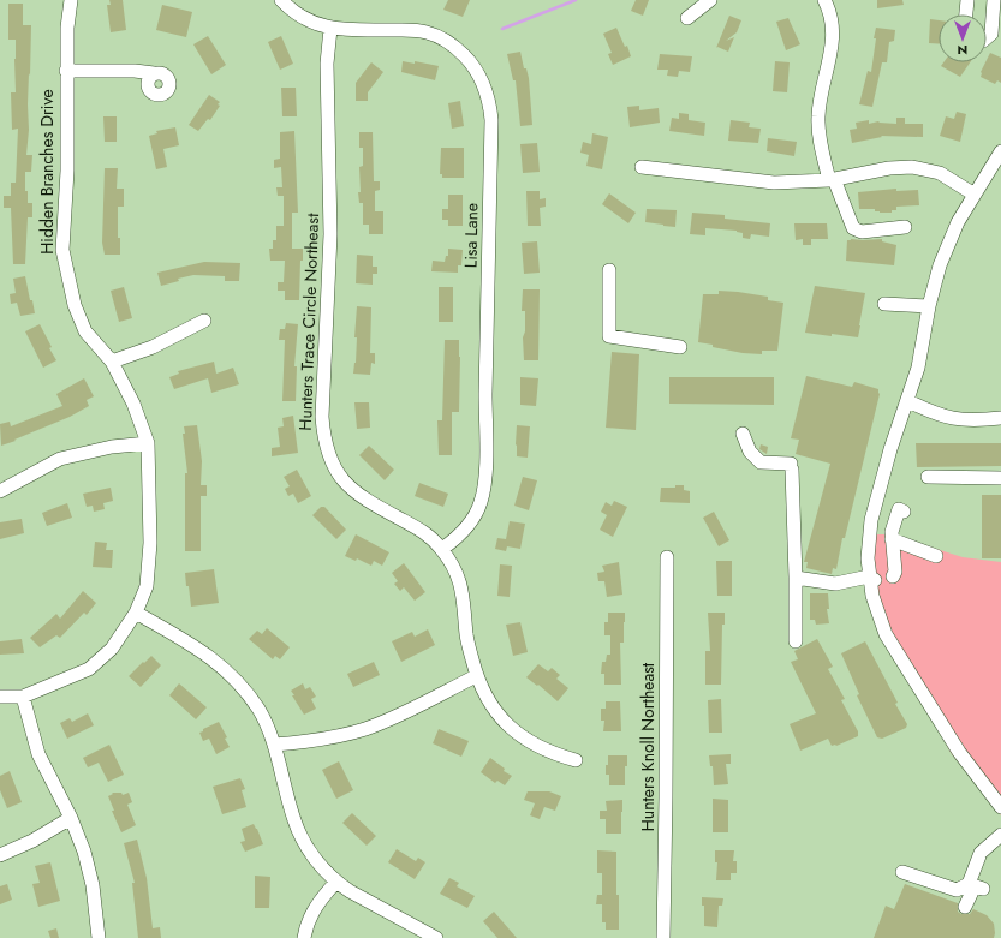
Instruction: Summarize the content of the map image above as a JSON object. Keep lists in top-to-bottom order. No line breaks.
{"streets":{"street":["Hidden Branches Drive","Lisa Lane","Hunters Trace Circle Northeast","Hunters Knoll Northeast"]},"crossings":[["Lisa Lane","Hunters Trace Circle Northeast"]],"north":"bottom"}
